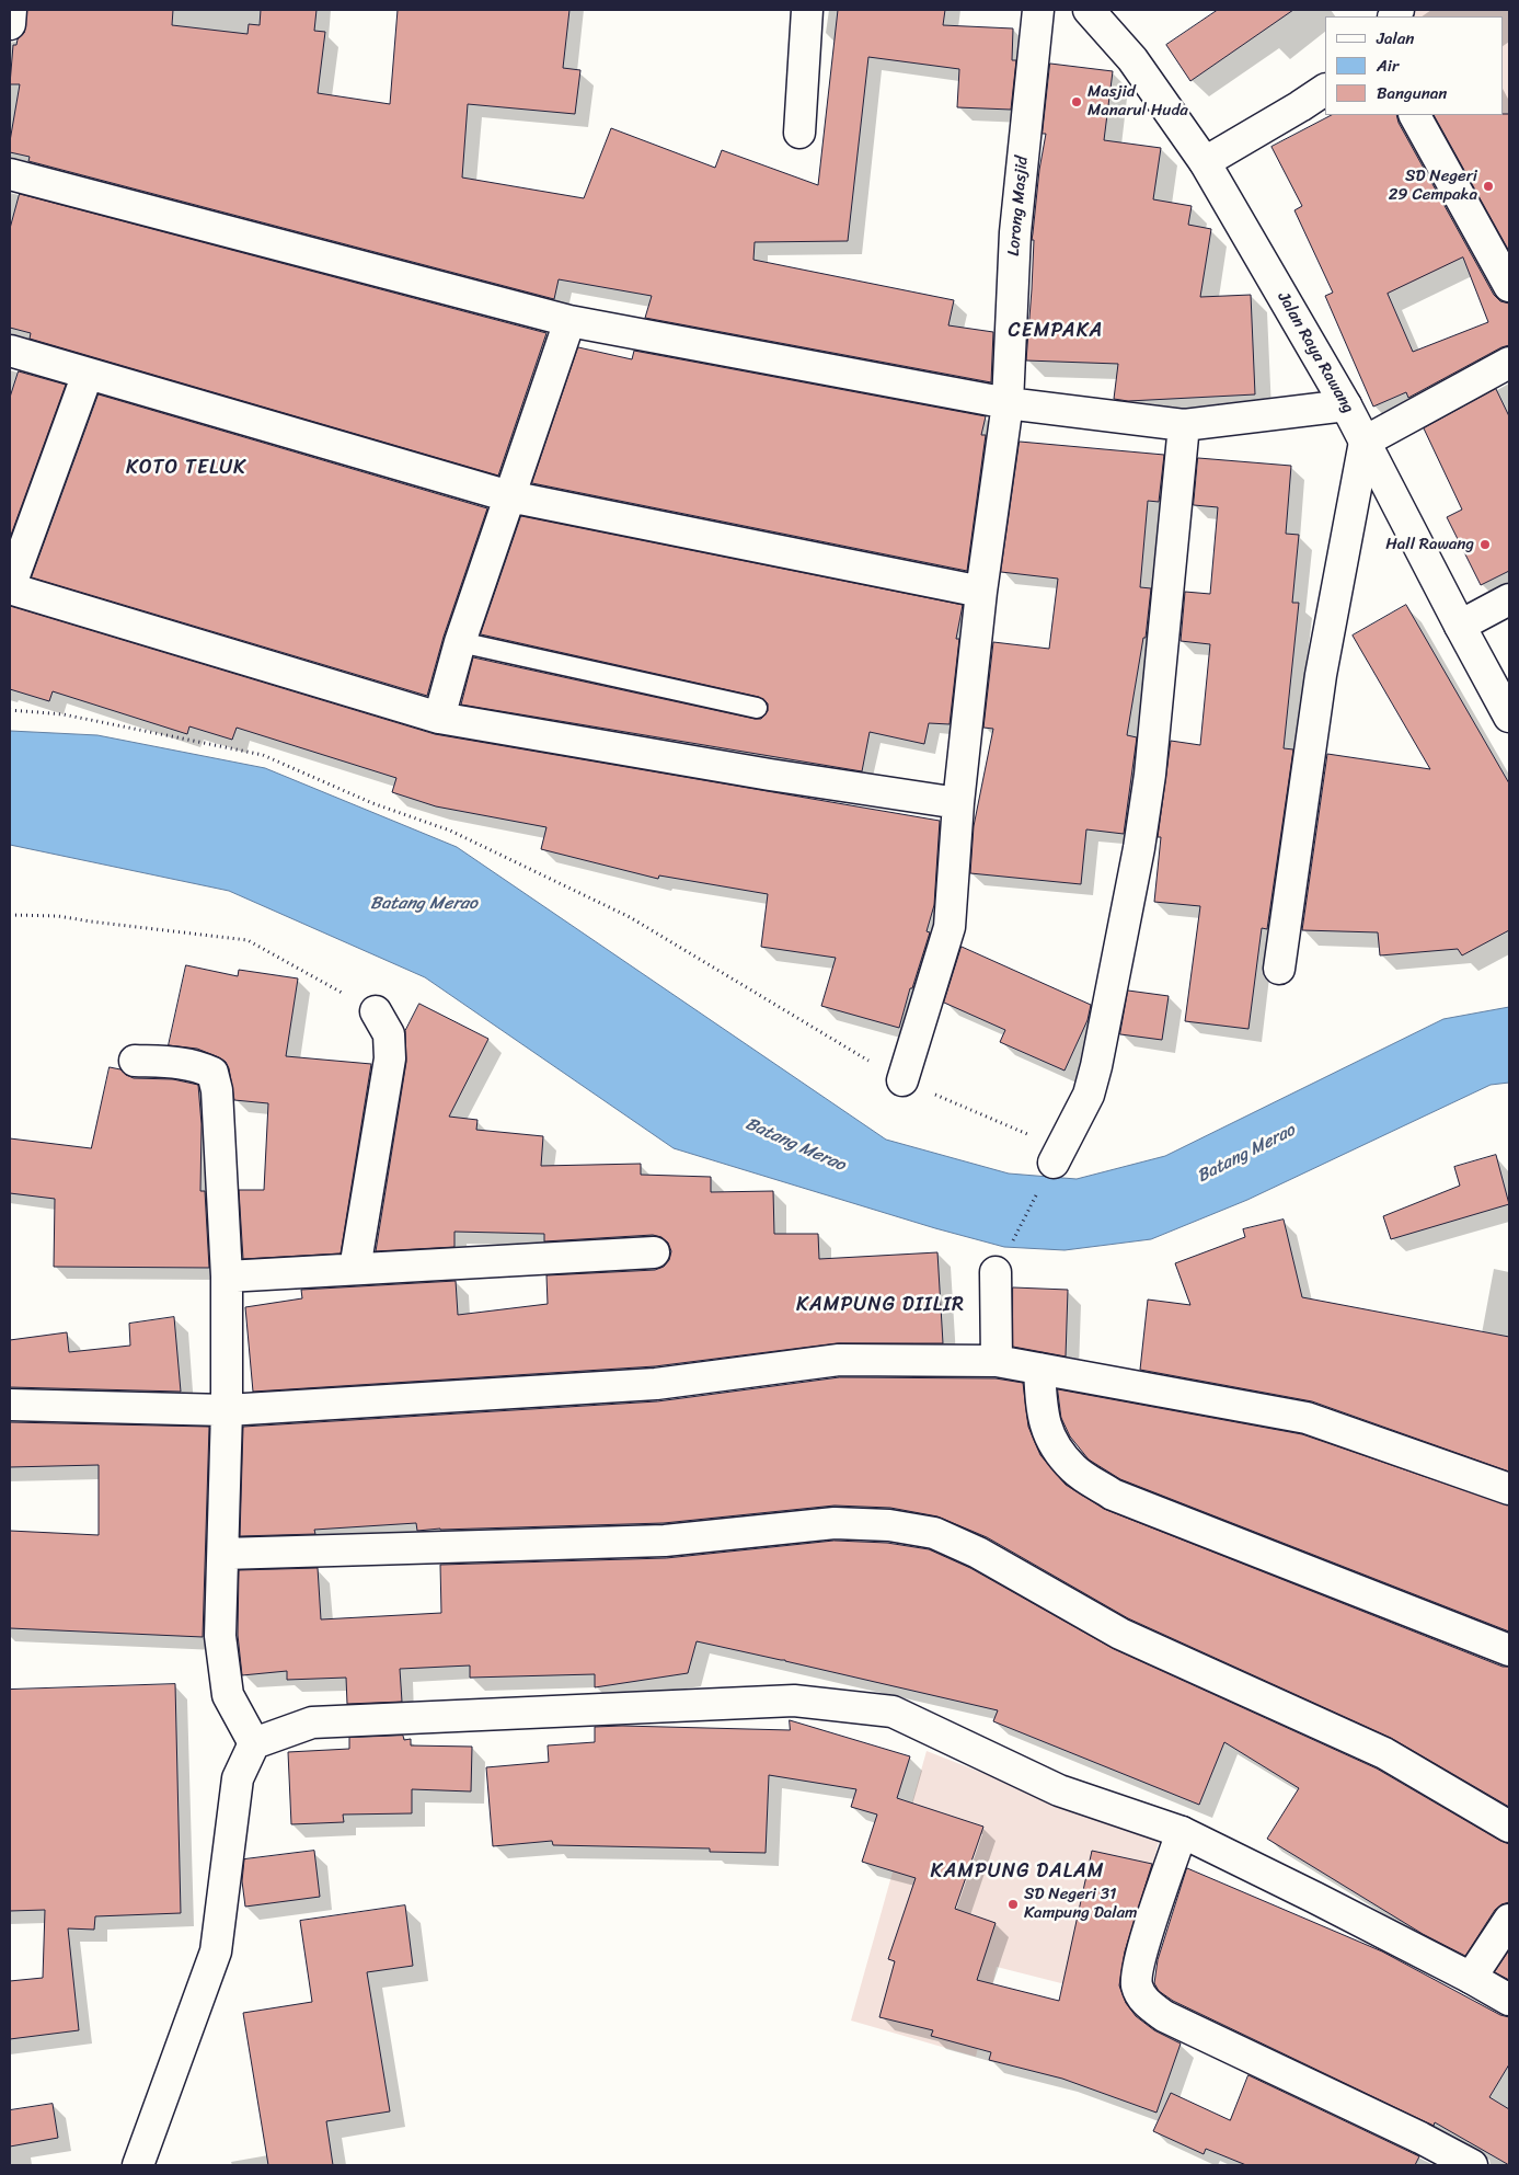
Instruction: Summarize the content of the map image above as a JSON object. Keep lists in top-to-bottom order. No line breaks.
{"streets":{"street":["Lorong Masjid","Jalan Raya Rawang"]},"districts":["CEMPAKA","KOTO TELUK","KAMPUNG DIILIR","KAMPUNG DALAM"],"water":["Batang Merao"],"places":["Masjid Manarul Huda","SD Negeri 29 Cempaka","Hall Rawang","SD Negeri 31 Kampung Dalam"],"legend":["Jalan","Air","Bangunan"]}
